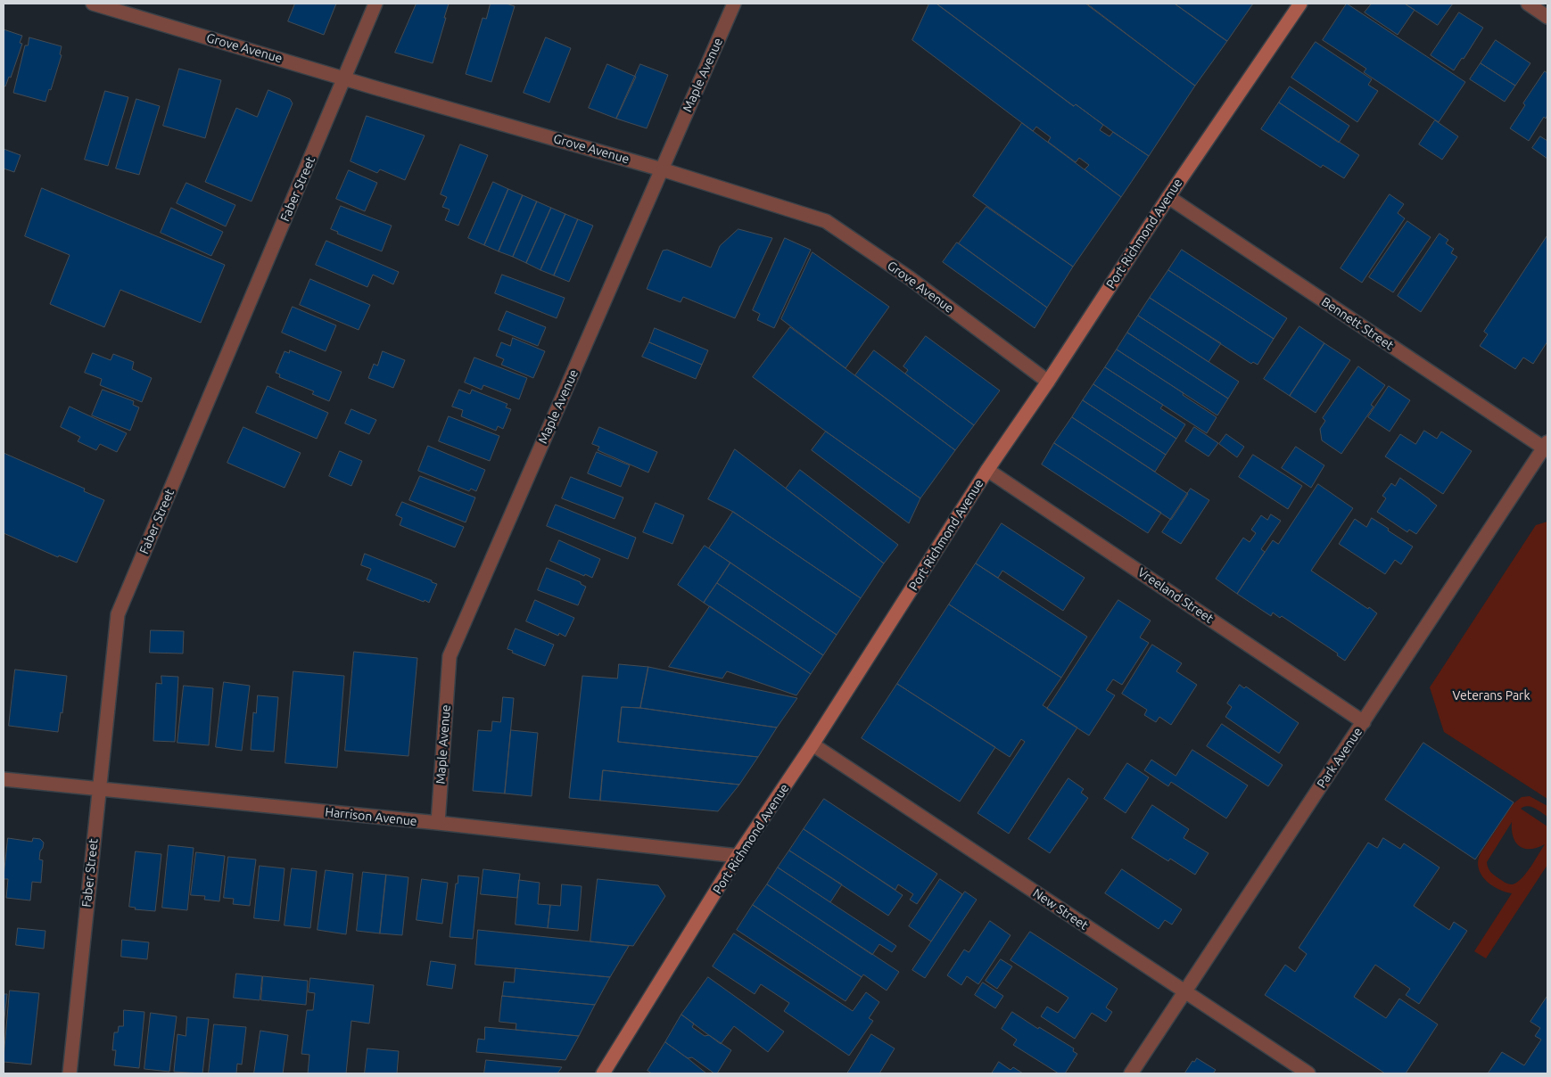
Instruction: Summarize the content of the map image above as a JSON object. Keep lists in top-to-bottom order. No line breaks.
{"streets":{"street":["Grove Avenue","Maple Avenue","Faber Street","Port Richmond Avenue","Bennett Street","Vreeland Street","Park Avenue","Harrison Avenue","New Street"]},"crossings":[["Grove Avenue","Maple Avenue"],["Grove Avenue","Faber Street"],["Grove Avenue","Port Richmond Avenue"],["Maple Avenue","Harrison Avenue"],["Faber Street","Harrison Avenue"],["Port Richmond Avenue","Bennett Street"],["Port Richmond Avenue","Vreeland Street"],["Port Richmond Avenue","Harrison Avenue"],["Port Richmond Avenue","New Street"],["Bennett Street","Park Avenue"],["Vreeland Street","Park Avenue"],["Park Avenue","New Street"]],"parks":["Veterans Park"]}
